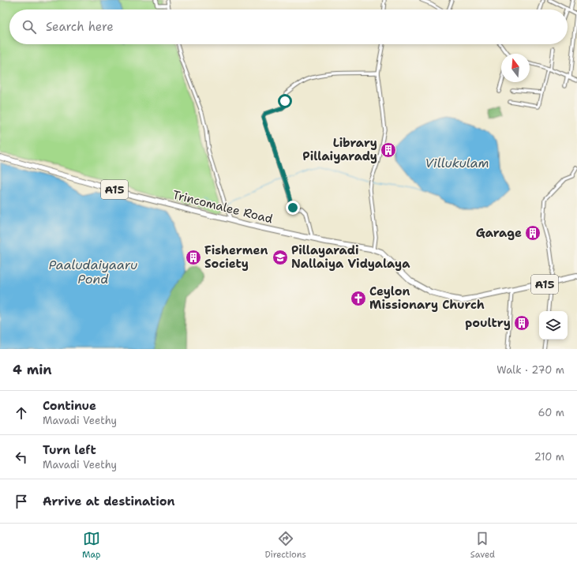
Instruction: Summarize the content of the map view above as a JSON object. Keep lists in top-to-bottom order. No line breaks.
{"streets":{"highway":["A15","Trincomalee Road"]},"water":["Villukulam","Paaludaiyaaru Pond"],"places":{"building":["Library Pillaiyarady","Garage","Fishermen Society","poultry"],"school or university":["Pillayaradi Nallaiya Vidyalaya"],"church":["Ceylon Missionary Church"]},"north":"top","page":{"search":"Search here","heading":["4 min","Walk · 270 m"],"list":[["Continue","Mavadi Veethy","60 m"],["Turn left","Mavadi Veethy","210 m"],"Arrive at destination"],"nav":["Map","Directions","Saved"]}}
